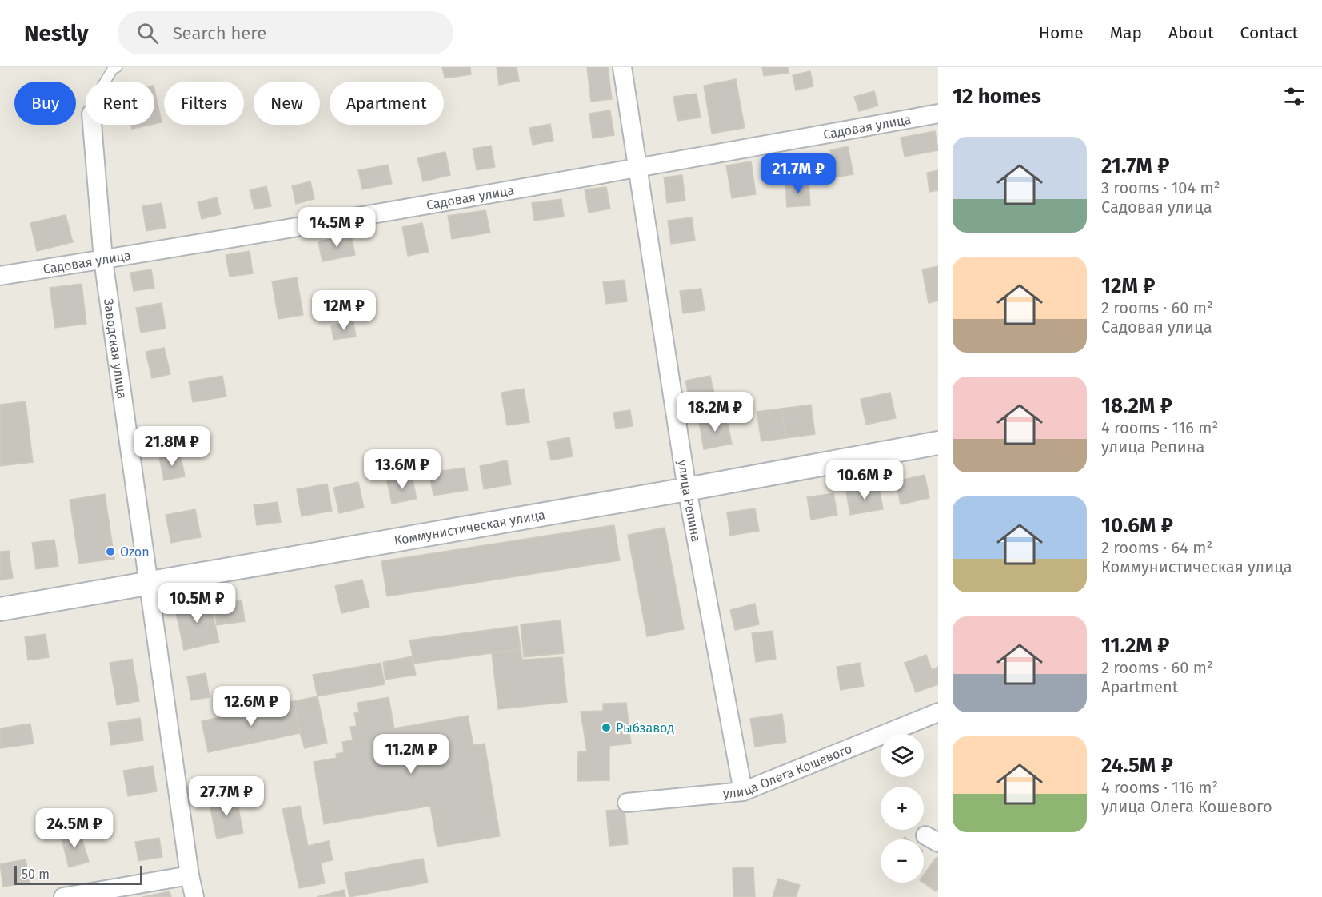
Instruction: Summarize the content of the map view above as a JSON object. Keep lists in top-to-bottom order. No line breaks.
{"streets":{"street":["Садовая улица","Заводская улица","улица Репина","Коммунистическая улица","улица Олега Кошевого"]},"crossings":[["Садовая улица","Заводская улица"],["Садовая улица","улица Репина"],["Заводская улица","Коммунистическая улица"],["улица Репина","Коммунистическая улица"],["улица Репина","улица Олега Кошевого"]],"places":["Ozon","Рыбзавод"],"scale_bar":"50 m","page":{"header":"Nestly","search":"Search here","nav":["Home","Map","About","Contact"],"heading":"12 homes","chip":["Buy","Rent","Filters","New","Apartment"],"list":[{"name":"21.7M ₽","note":"3 rooms · 104 m² · Садовая улица"},{"name":"12M ₽","note":"2 rooms · 60 m² · Садовая улица"},{"name":"18.2M ₽","note":"4 rooms · 116 m² · улица Репина"},{"name":"10.6M ₽","note":"2 rooms · 64 m² · Коммунистическая улица"},{"name":"11.2M ₽","note":"2 rooms · 60 m² · Apartment"},{"name":"24.5M ₽","note":"4 rooms · 116 m² · улица Олега Кошевого"}],"price":["21.7M ₽","14.5M ₽","12M ₽","18.2M ₽","21.8M ₽","13.6M ₽","10.6M ₽","10.5M ₽","12.6M ₽","11.2M ₽","27.7M ₽","24.5M ₽"],"map_buttons":["+","−"],"scale":"50 m"}}
